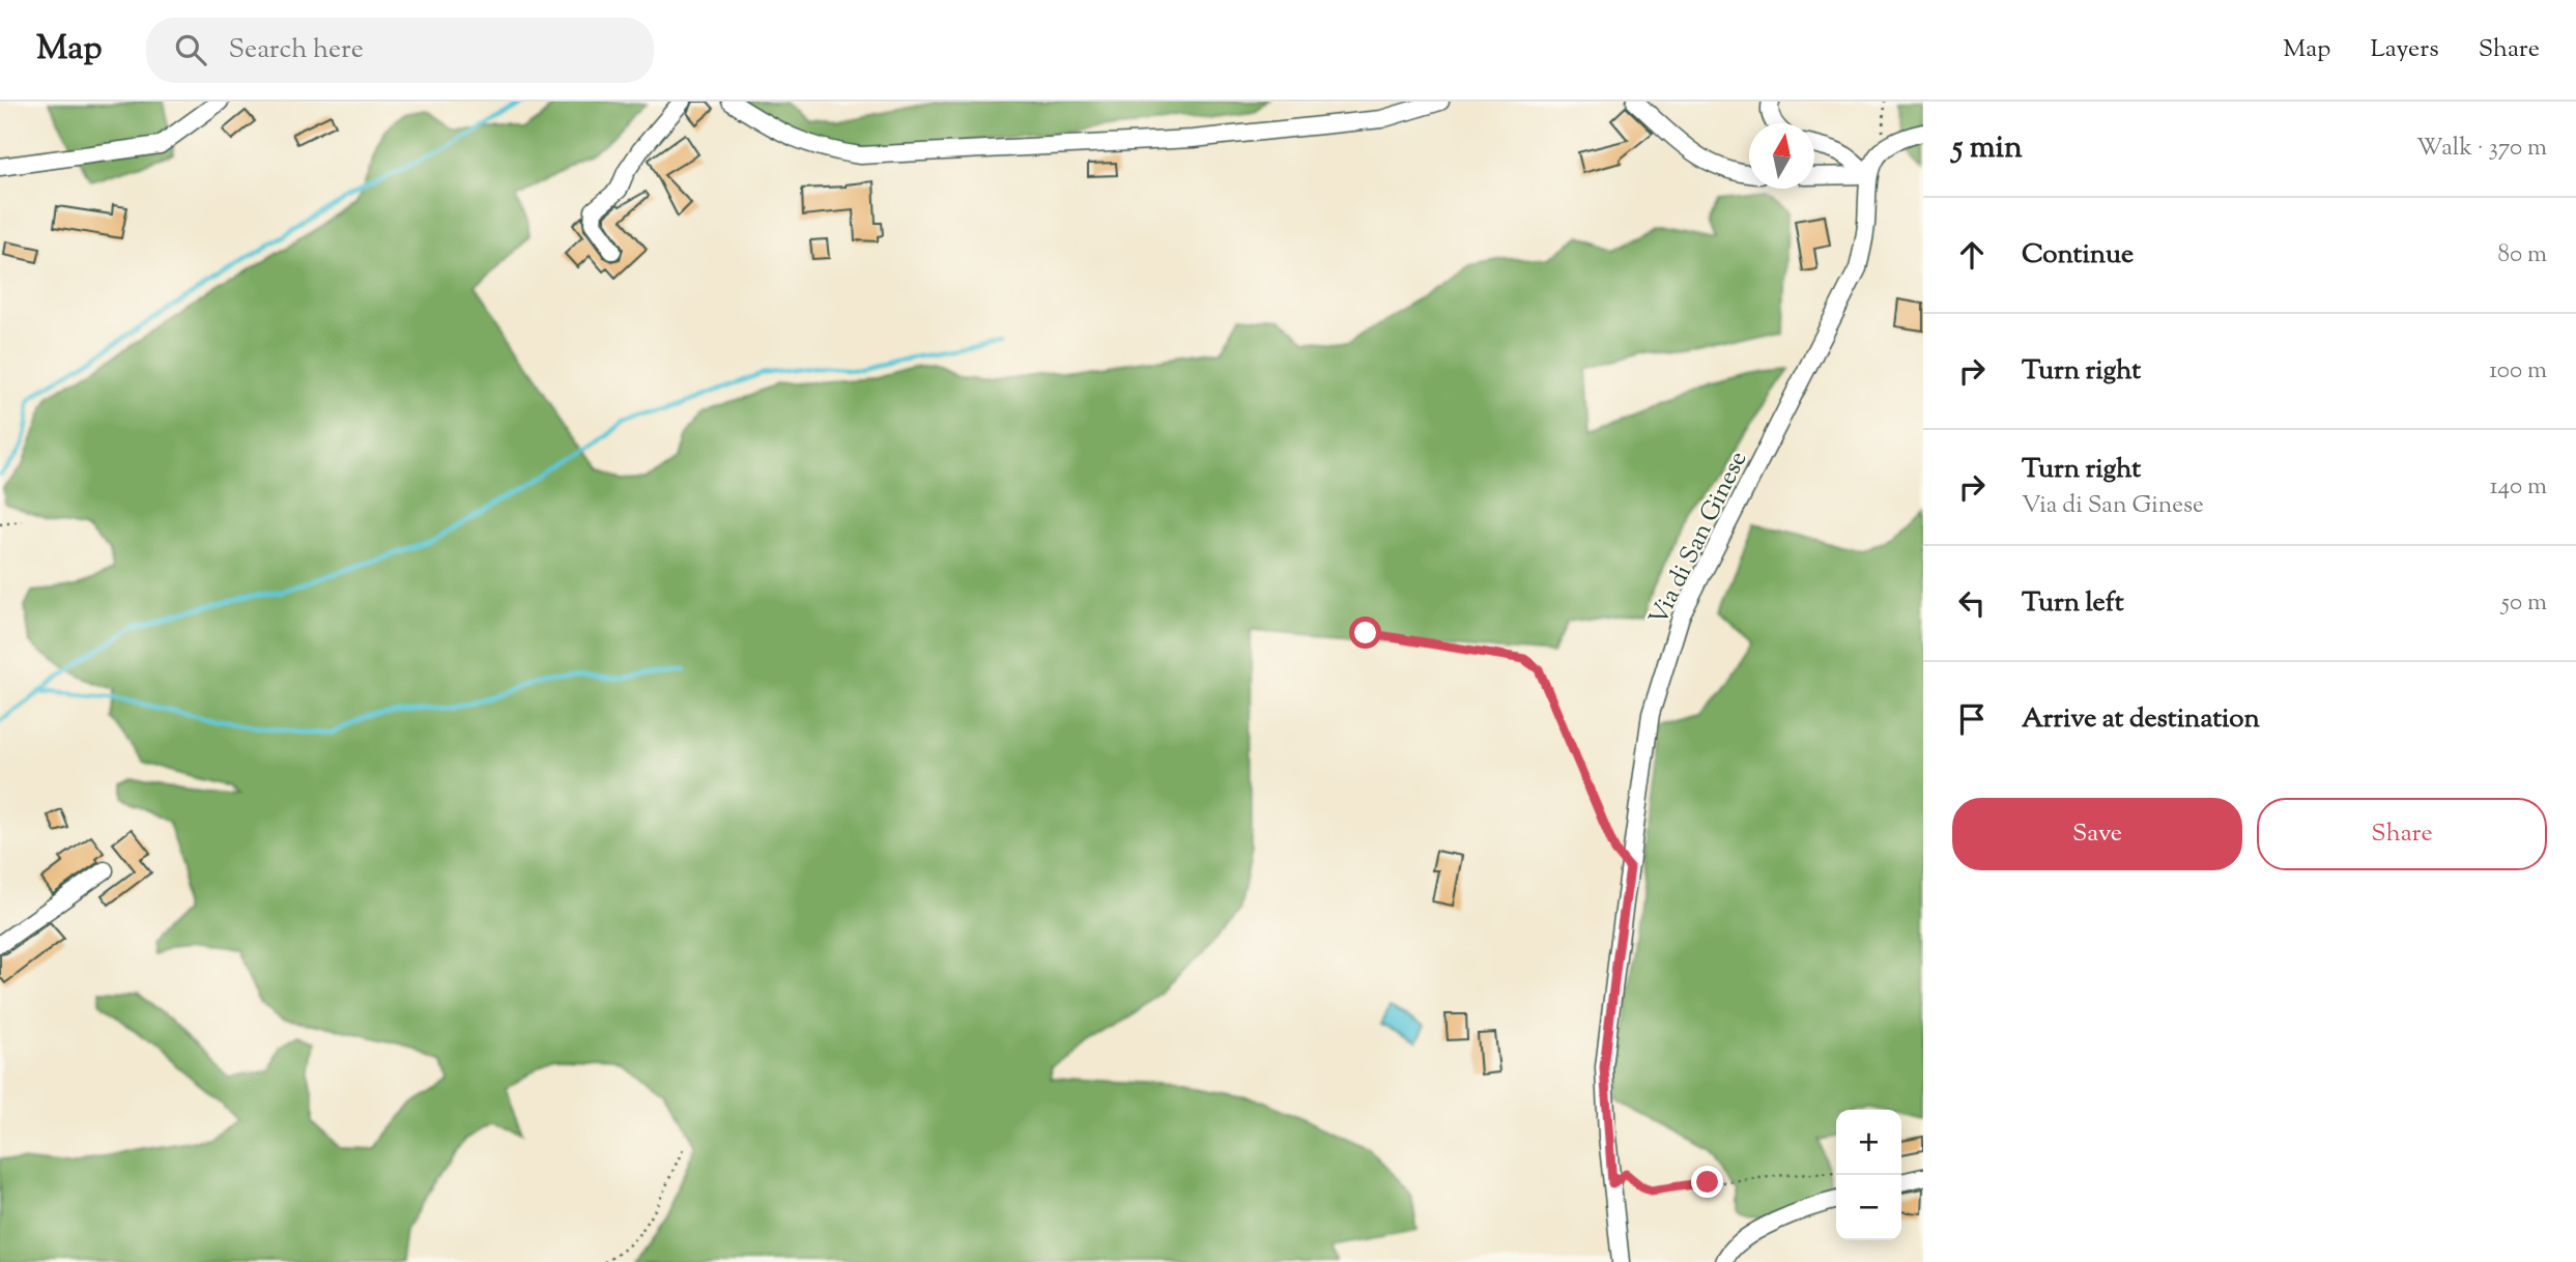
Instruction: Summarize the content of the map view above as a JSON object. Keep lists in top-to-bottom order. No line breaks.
{"streets":{"street":["Via di San Ginese"]},"north":"top","page":{"header":"Map","search":"Search here","nav":["Map","Layers","Share"],"heading":["5 min","Walk · 370 m"],"list":[["Continue","80 m"],["Turn right","100 m"],["Turn right","Via di San Ginese","140 m"],["Turn left","50 m"],"Arrive at destination"],"buttons":["Save","Share"],"map_buttons":["+","−"]}}
